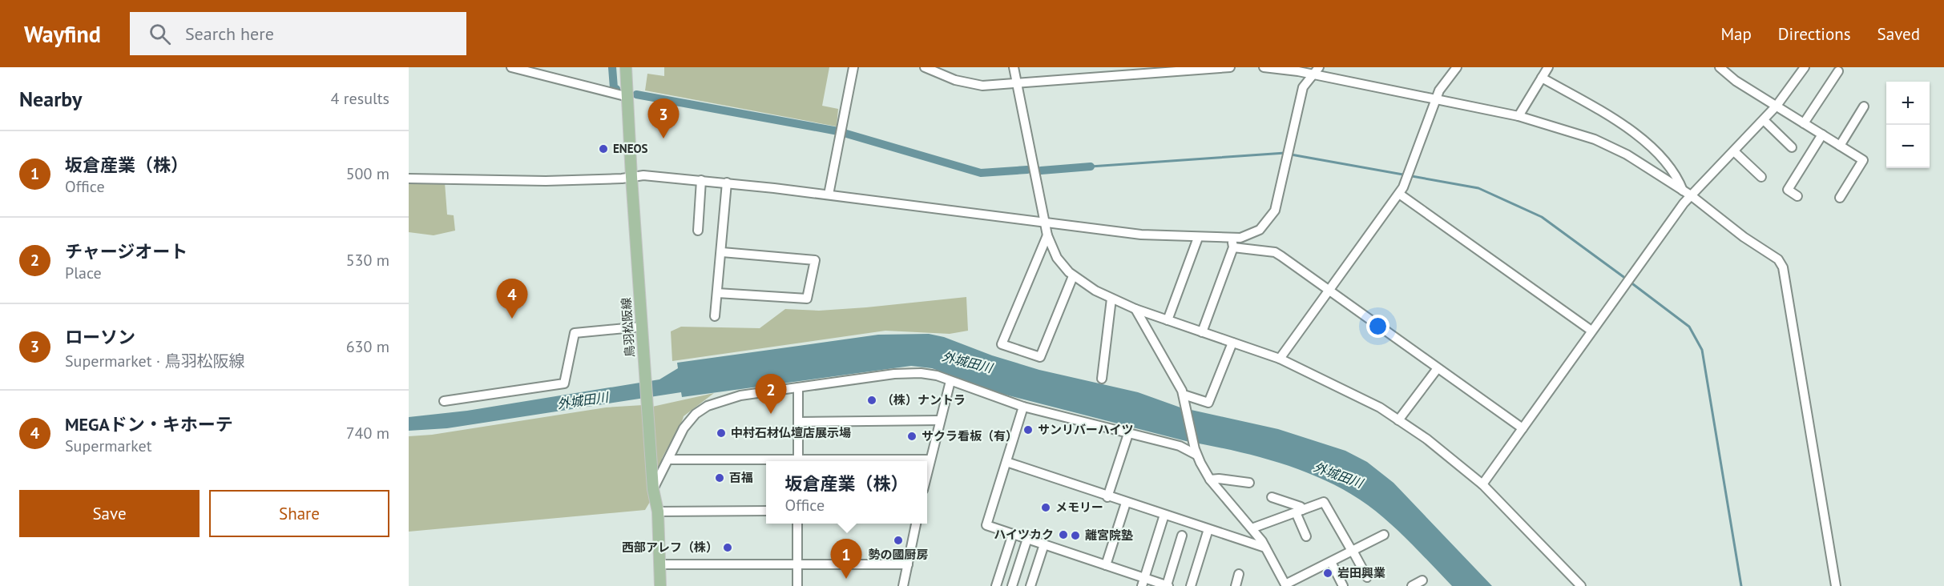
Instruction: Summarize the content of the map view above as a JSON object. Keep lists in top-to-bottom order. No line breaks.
{"streets":{"main road":["鳥羽松阪線"]},"water":["外城田川"],"places":["ENEOS","（株）ナントラ","サンリバーハイツ","中村石材仏壇店展示場","サクラ看板（有）","百福","メモリー","ハイツカク","離宮院塾","勢の國厨房","西部アレフ（株）","岩田興業"],"page":{"header":"Wayfind","search":"Search here","nav":["Map","Directions","Saved"],"heading":["Nearby","4 results"],"map_buttons":["+","−"],"pins":["3","4","2","1"],"list":[{"mark":"1","name":"坂倉産業（株）","note":"Office","value":"500 m"},{"mark":"2","name":"チャージオート","note":"Place","value":"530 m"},{"mark":"3","name":"ローソン","note":"Supermarket · 鳥羽松阪線","value":"630 m"},{"mark":"4","name":"MEGAドン・キホーテ","note":"Supermarket","value":"740 m"}],"popup":["坂倉産業（株）","Office"],"buttons":["Save","Share"]}}
